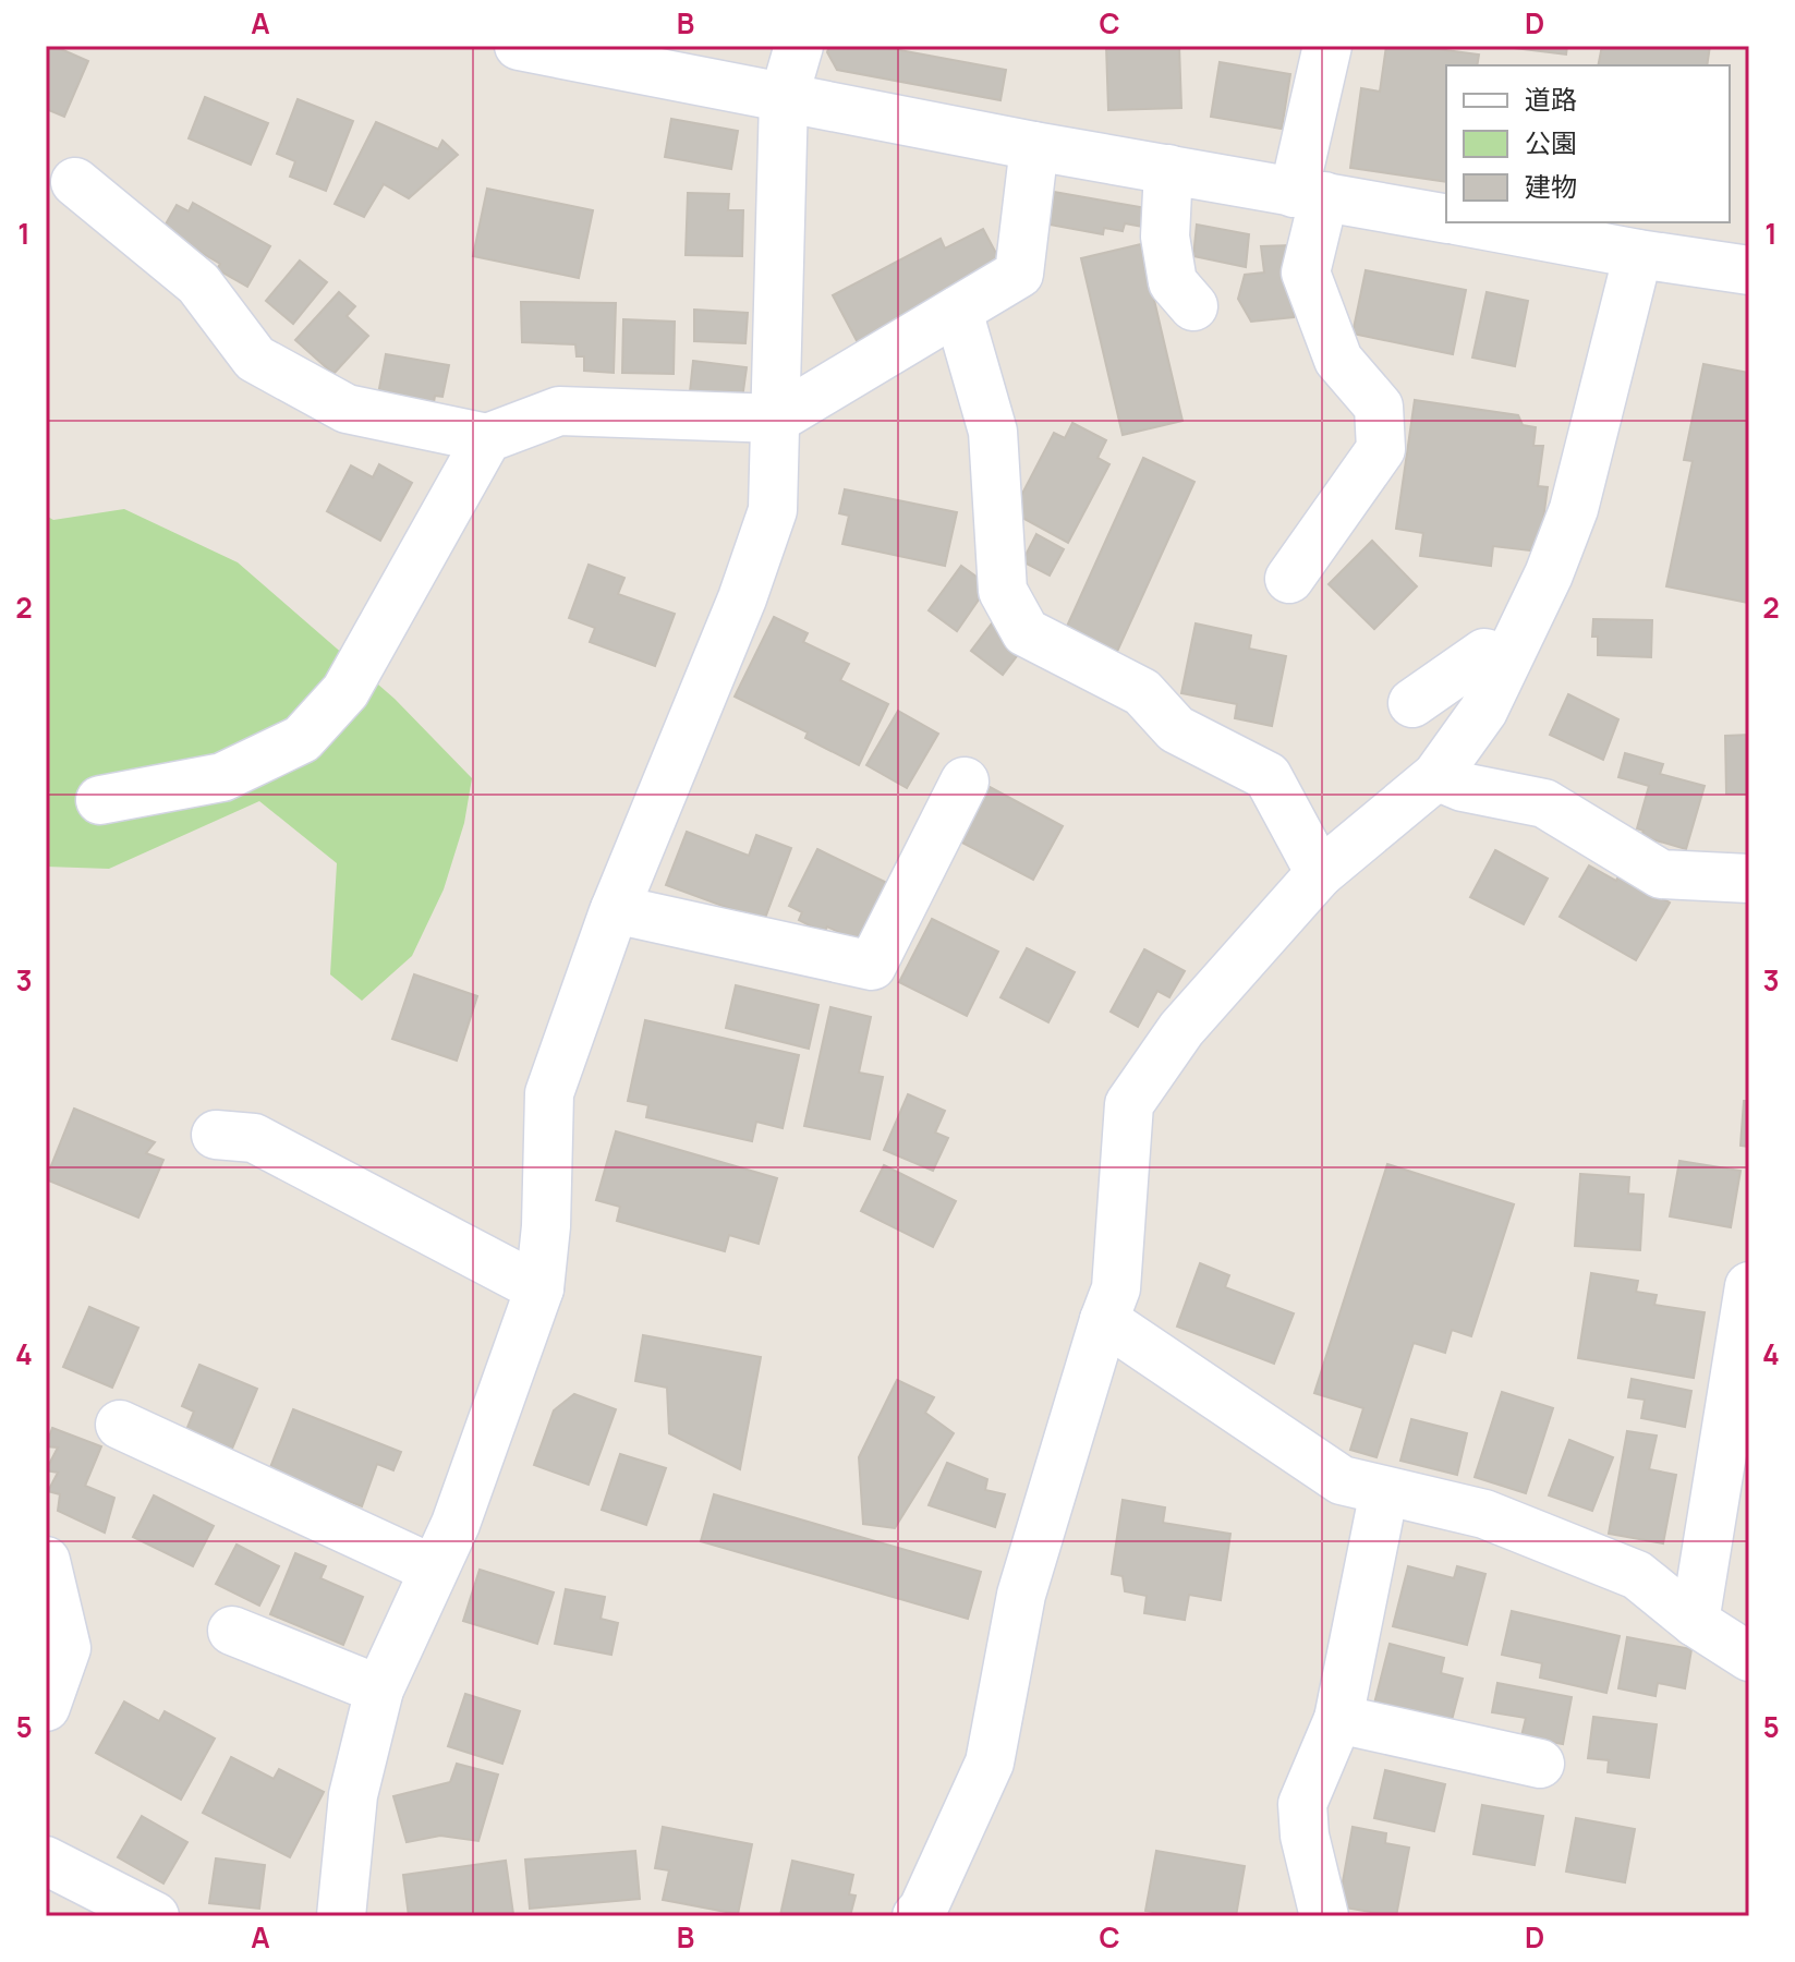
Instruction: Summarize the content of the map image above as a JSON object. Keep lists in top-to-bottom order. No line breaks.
{"legend":["道路","公園","建物"],"grid":{"columns":["A","B","C","D"],"rows":["1","2","3","4","5"]}}
